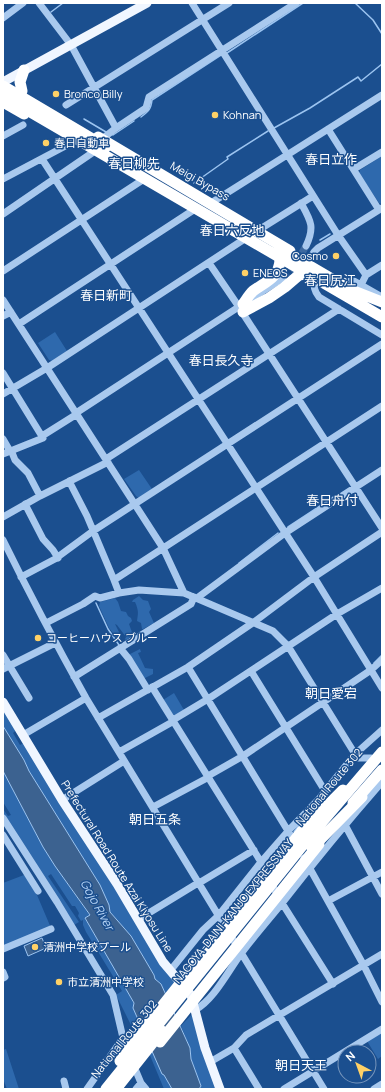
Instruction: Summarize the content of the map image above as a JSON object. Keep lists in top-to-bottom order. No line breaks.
{"streets":{"highway":["Meigi Bypass","National Route 302","NAGOYA-DAINI-KANJO EXPRESSWAY"],"main road":["Prefectural Road Route Azai Kiyosu Line"]},"districts":["春日立作","春日柳先","春日六反地","春日尻江","春日新町","春日長久寺","春日舟付","朝日愛宕","朝日五条","朝日天王"],"water":["Gojo River"],"places":["Bronco Billy","Kohnan","春日自動車","Cosmo","ENEOS","コーヒーハウス ブルー","清洲中学校プール","市立清洲中学校"],"north":"top left"}
